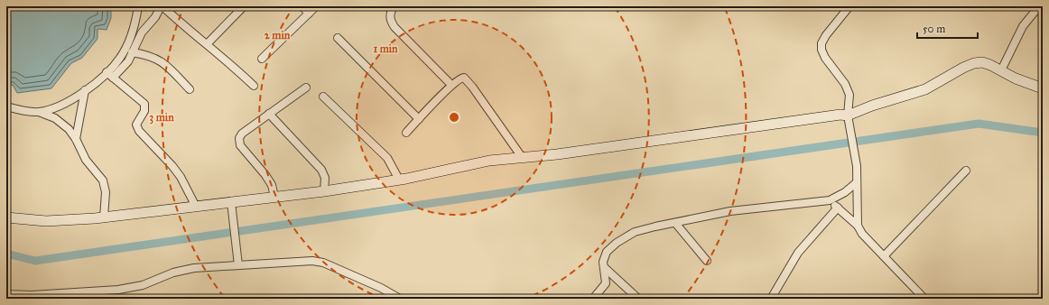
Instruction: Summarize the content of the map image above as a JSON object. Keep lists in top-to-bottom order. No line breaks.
{"scale_bar":"50 m","rings":["2 min","1 min","3 min"]}
